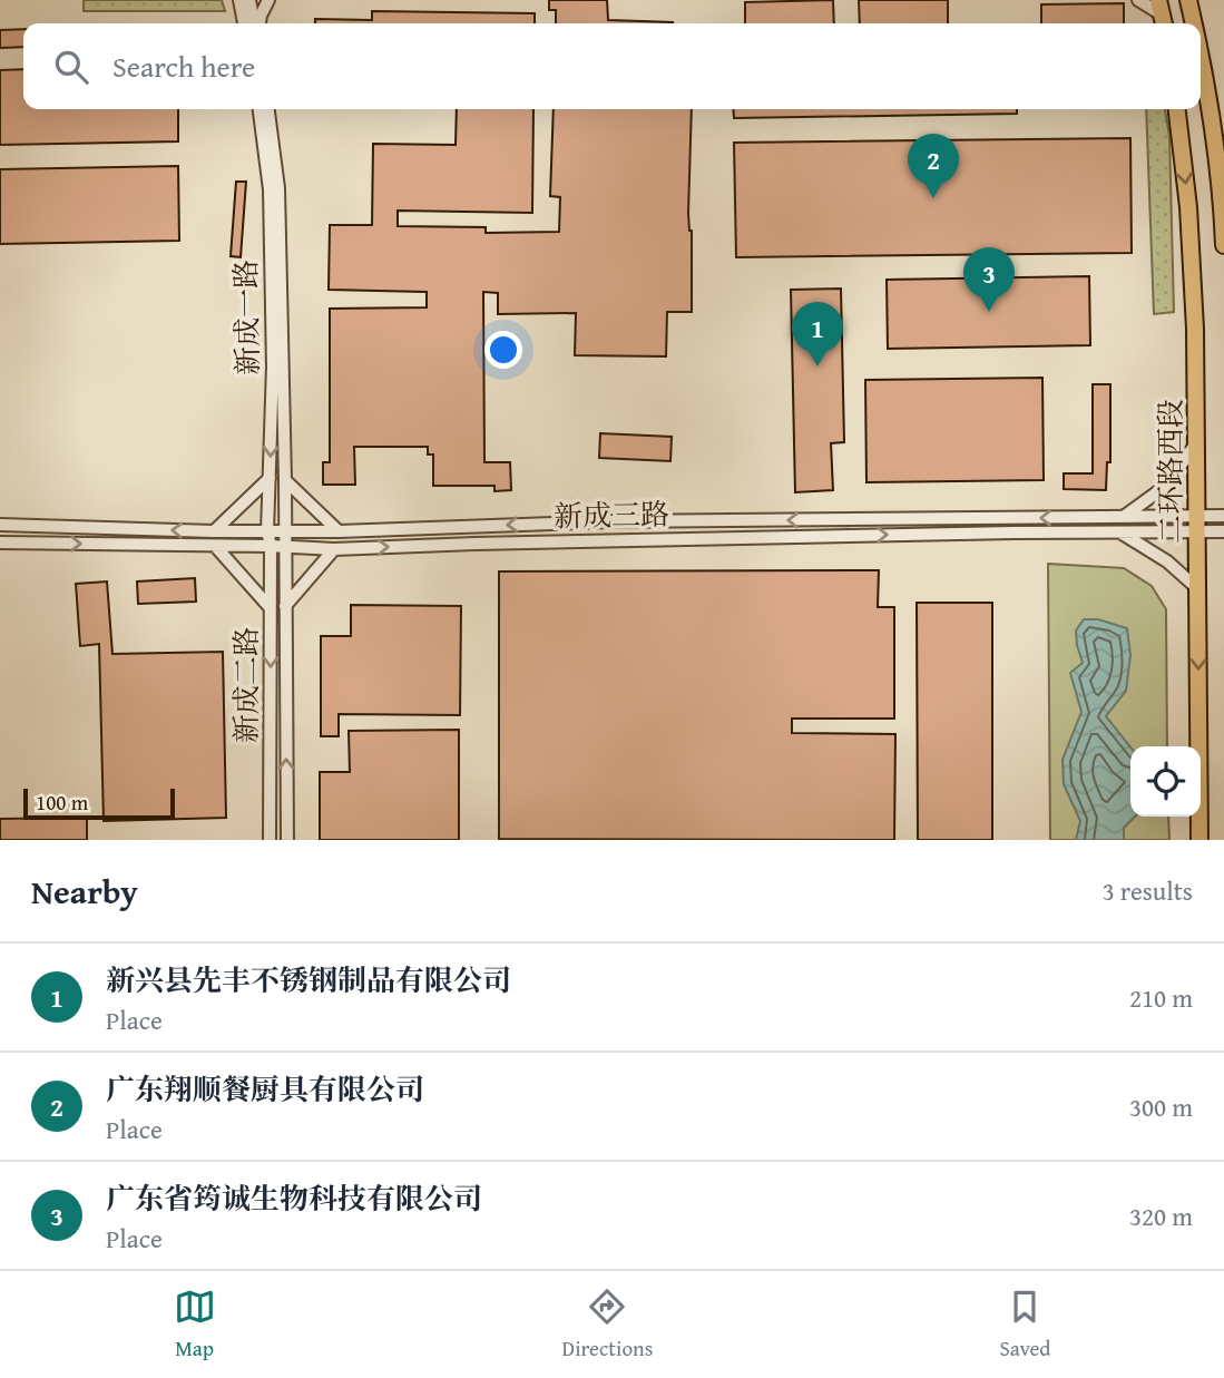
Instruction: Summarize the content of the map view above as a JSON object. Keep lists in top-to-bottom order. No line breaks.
{"streets":{"main road":["二环路西段"],"street":["新成一路","新成三路","新成二路"]},"crossings":[["新成一路","新成三路"],["新成一路","新成二路"],["二环路西段","新成三路"],["新成三路","新成二路"]],"one_way":["二环路西段"],"scale_bar":"100 m","page":{"search":"Search here","pins":["2","3","1"],"scale":"100 m","heading":["Nearby","3 results"],"list":[{"mark":"1","name":"新兴县先丰不锈钢制品有限公司","note":"Place","value":"210 m"},{"mark":"2","name":"广东翔顺餐厨具有限公司","note":"Place","value":"300 m"},{"mark":"3","name":"广东省筠诚生物科技有限公司","note":"Place","value":"320 m"}],"nav":["Map","Directions","Saved"]}}
